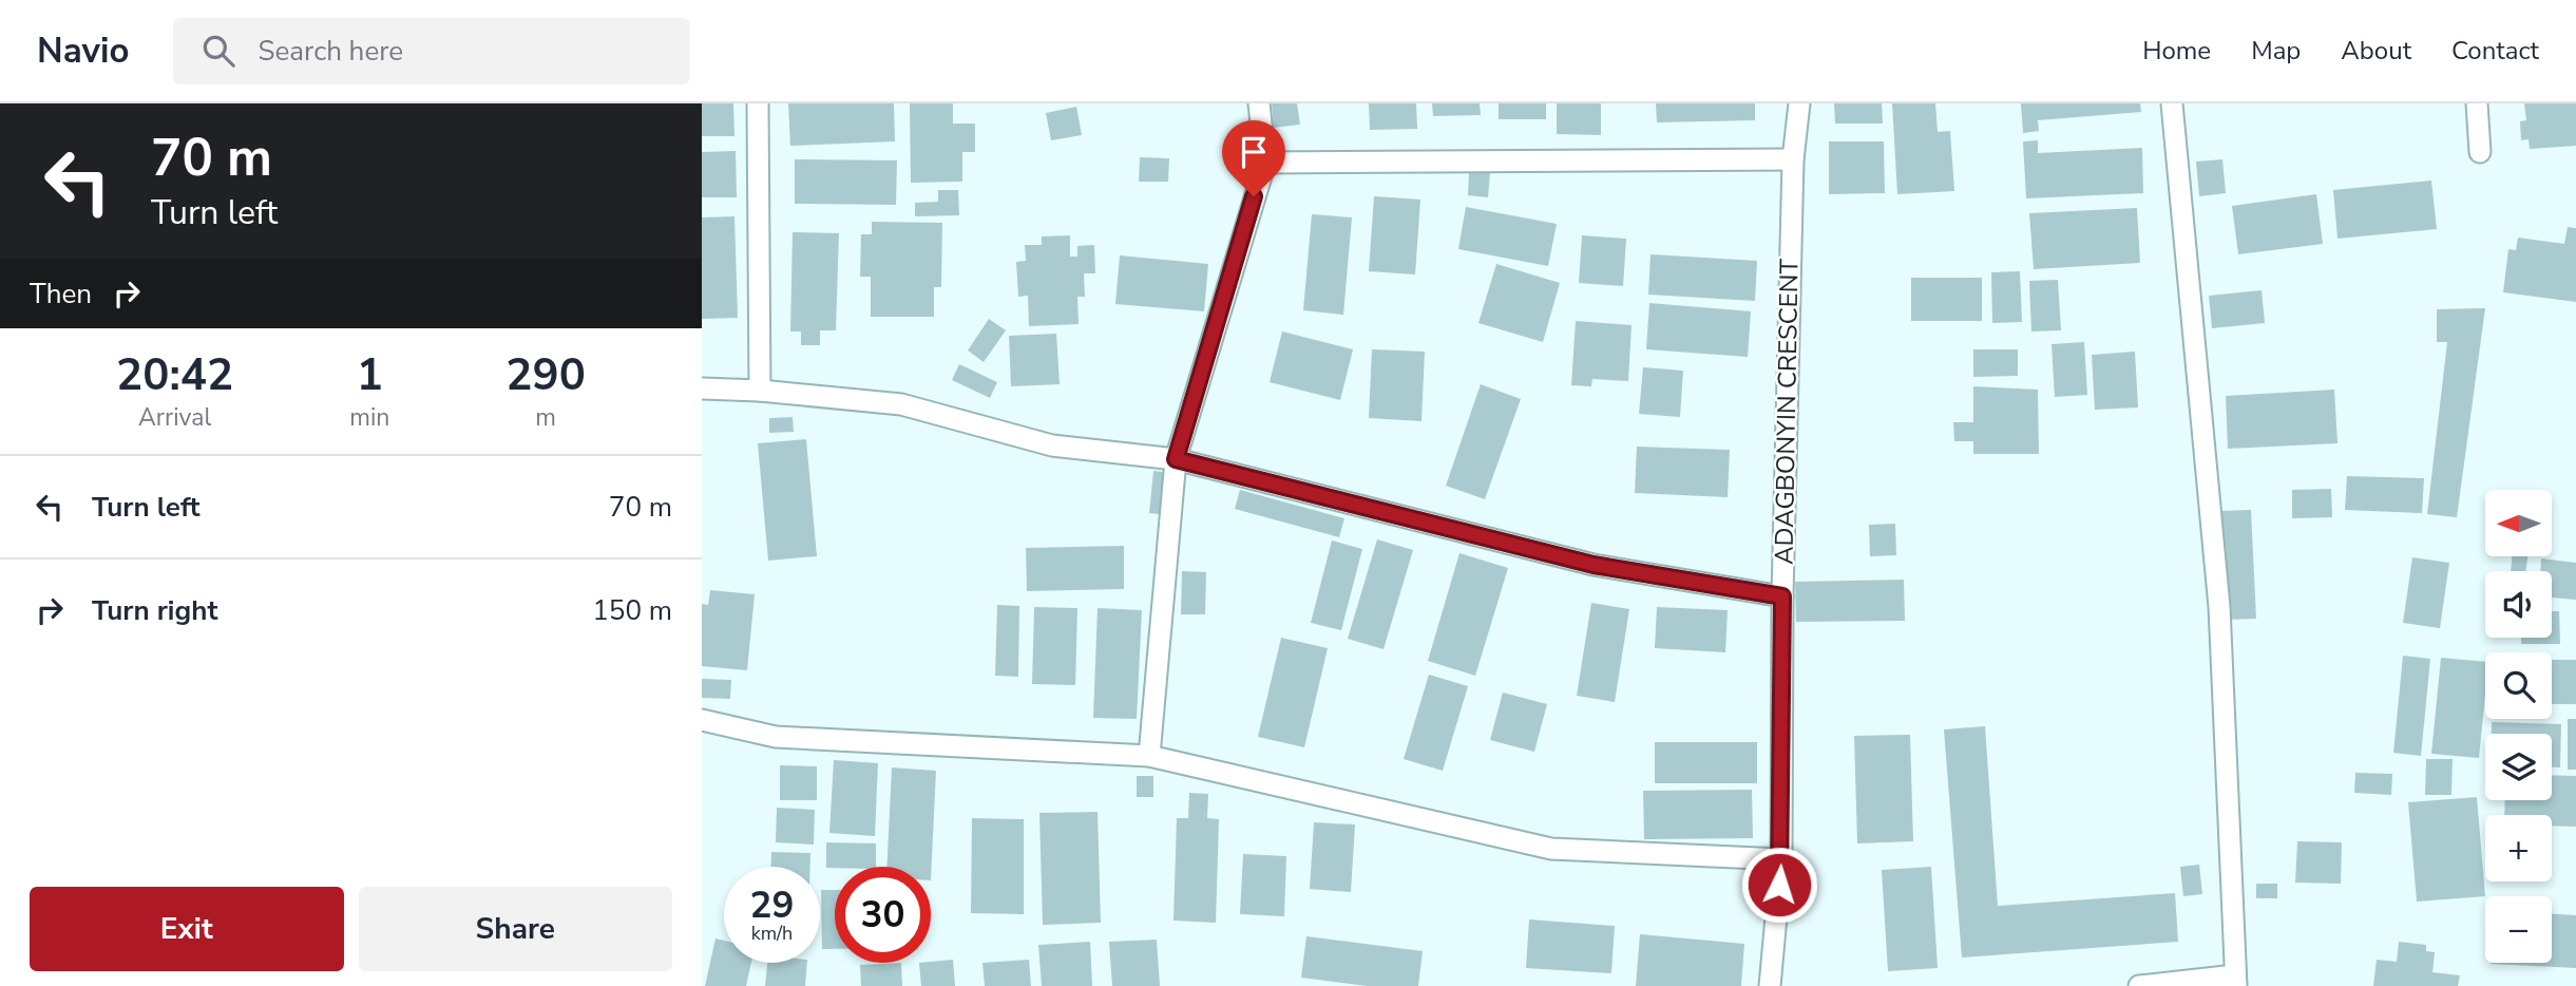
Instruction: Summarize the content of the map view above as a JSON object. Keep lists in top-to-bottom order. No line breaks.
{"streets":{"street":["ADAGBONYIN CRESCENT"]},"north":"left","page":{"header":"Navio","search":"Search here","nav":["Home","Map","About","Contact"],"turn":["70 m","Turn left"],"then":"Then","eta":["20:42","Arrival","1","min","290","m"],"list":[{"name":"Turn left","value":"70 m"},{"name":"Turn right","value":"150 m"}],"map_buttons":["+","−"],"speed":"29 km/h","limit":"30","buttons":["Exit","Share"]}}
